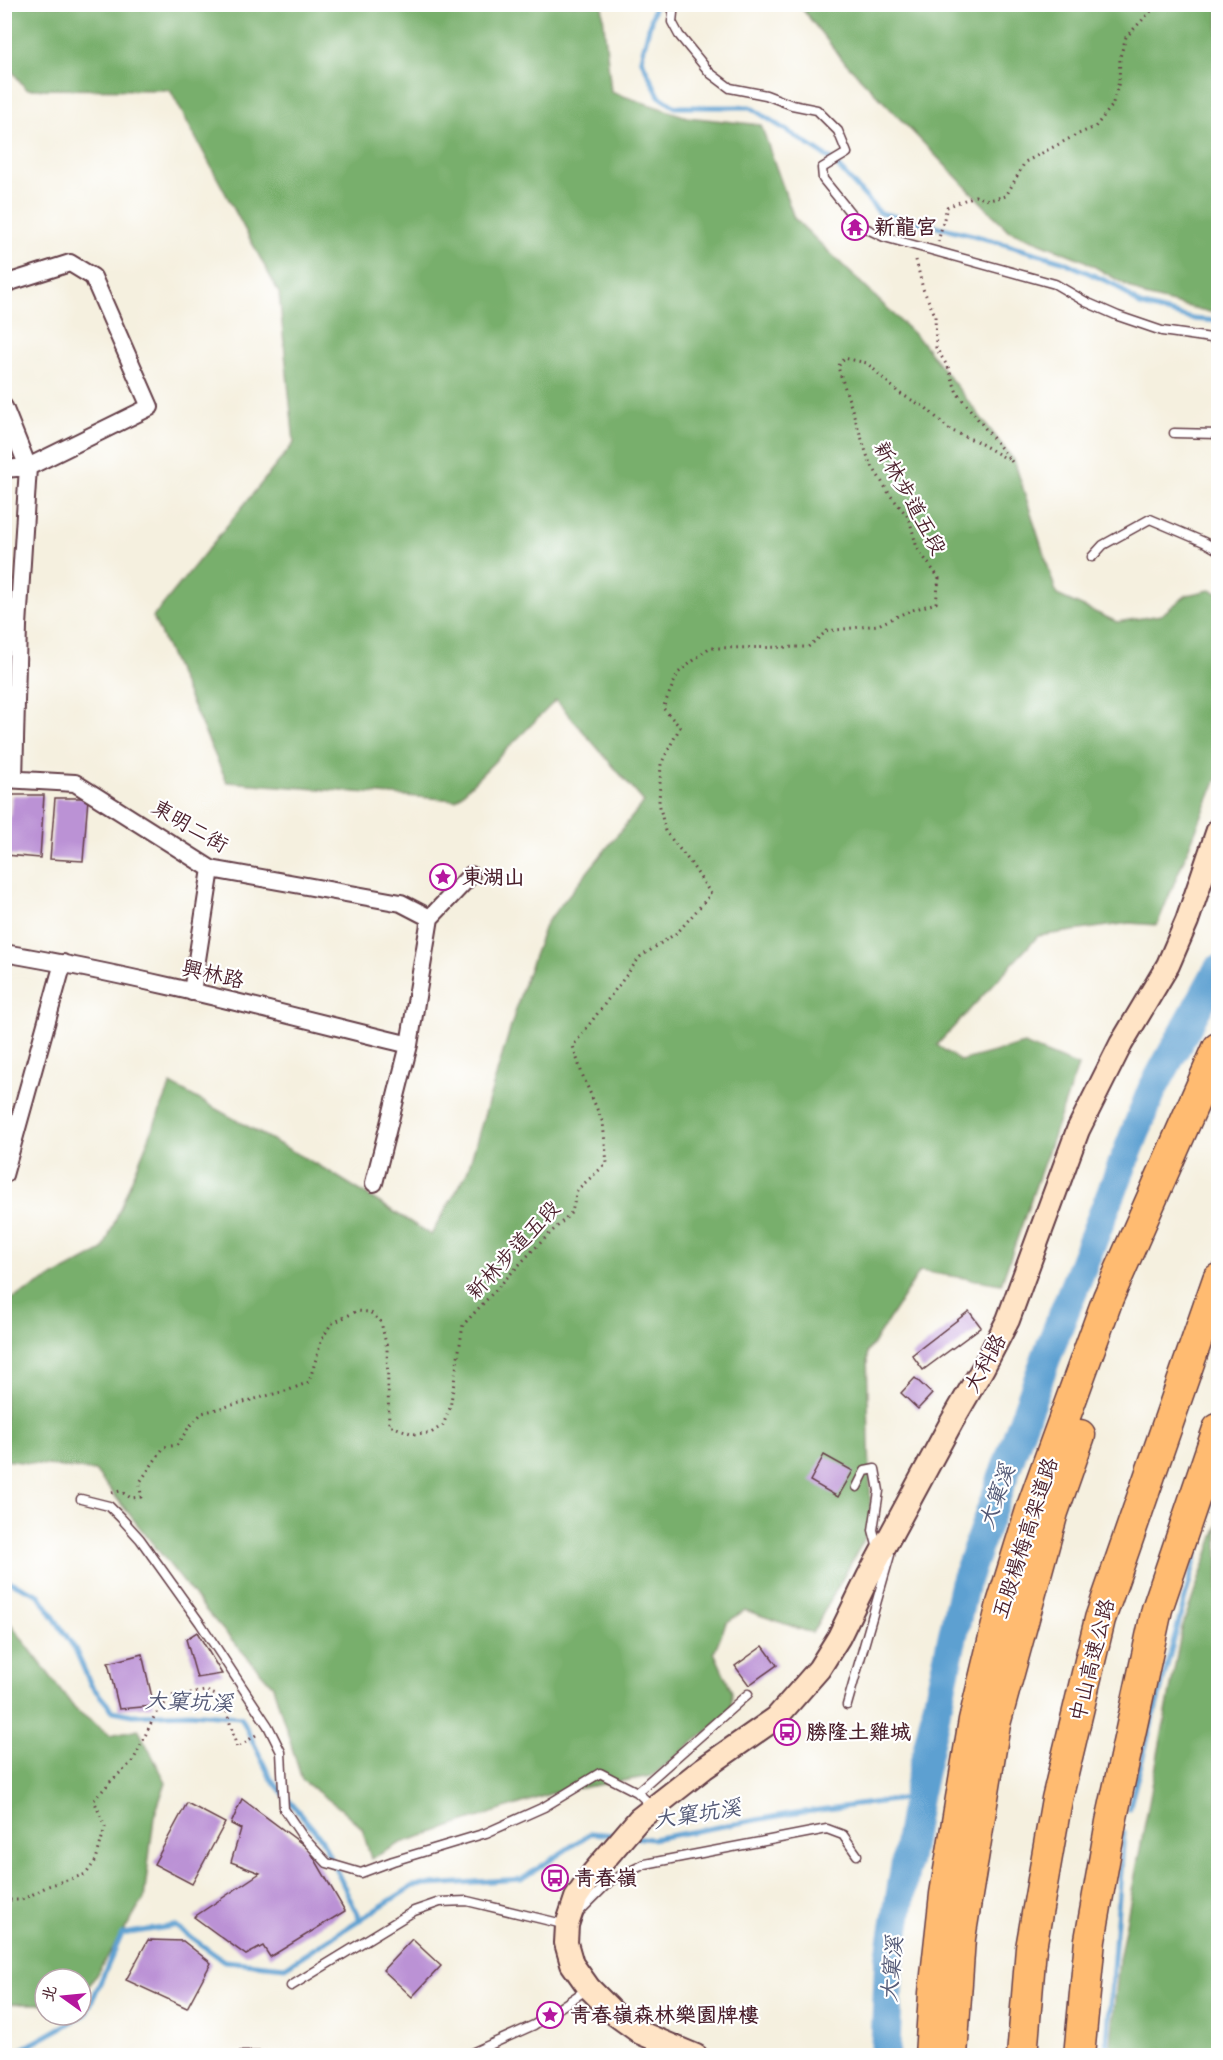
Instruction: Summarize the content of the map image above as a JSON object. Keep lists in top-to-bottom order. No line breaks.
{"streets":{"highway":["五股楊梅高架道路","中山高速公路"],"street":["東明二街","興林路","大科路"],"path":["新林步道五段"]},"water":["大窠溪","大窠坑溪"],"places":{"temple":["新龍宮"],"place":["東湖山","青春嶺森林樂園牌樓"],"bus stop":["勝隆土雞城","青春嶺"]},"north":"left"}
